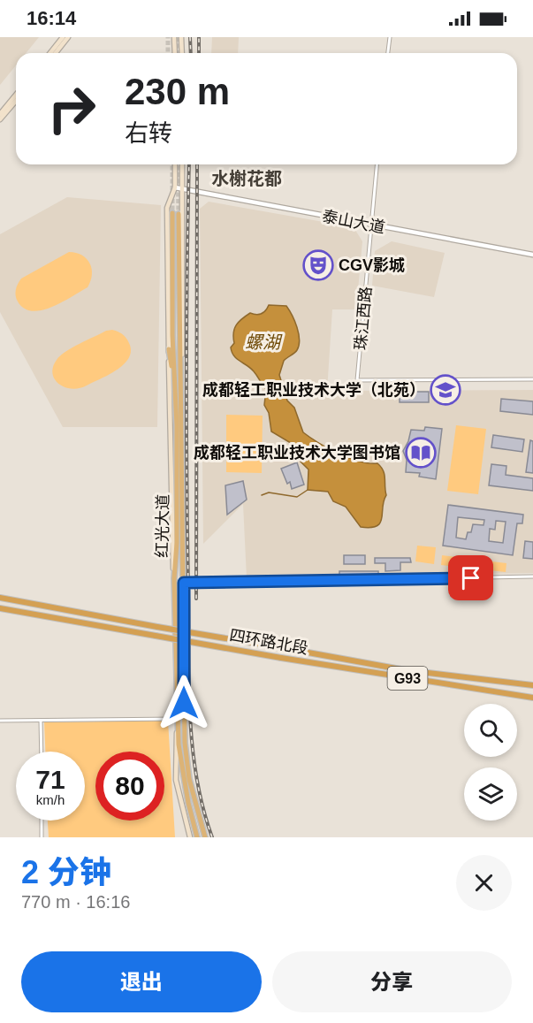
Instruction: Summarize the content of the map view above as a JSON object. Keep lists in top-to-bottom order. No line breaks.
{"streets":{"highway":["红光大道","四环路北段","G93"],"street":["泰山大道","珠江西路"]},"crossings":[["泰山大道","珠江西路"]],"districts":["水榭花都"],"water":["螺湖"],"places":{"theatre":["CGV影城"],"school or university":["成都轻工职业技术大学（北苑）"],"library":["成都轻工职业技术大学图书馆"]},"page":{"status":"16:14","turn":["230 m","右转"],"speed":"71 km/h","limit":"80","heading":["2 分钟","770 m · 16:16"],"buttons":["退出","分享"]}}
